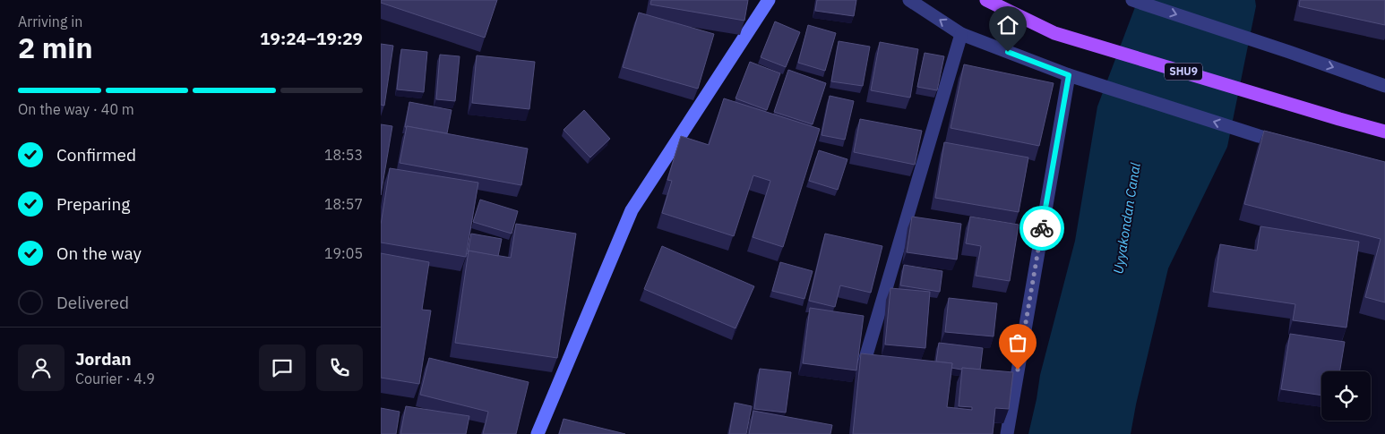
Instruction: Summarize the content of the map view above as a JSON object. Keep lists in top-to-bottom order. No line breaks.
{"streets":{"main road":["SHU9"]},"water":["Uyyakondan Canal"],"page":{"heading":["2 min","Arriving in","19:24–19:29"],"panel":["Jordan","Courier · 4.9"],"bar":"On the way · 40 m","list":[["Confirmed","18:53"],["Preparing","18:57"],["On the way","19:05"],"Delivered"]}}
